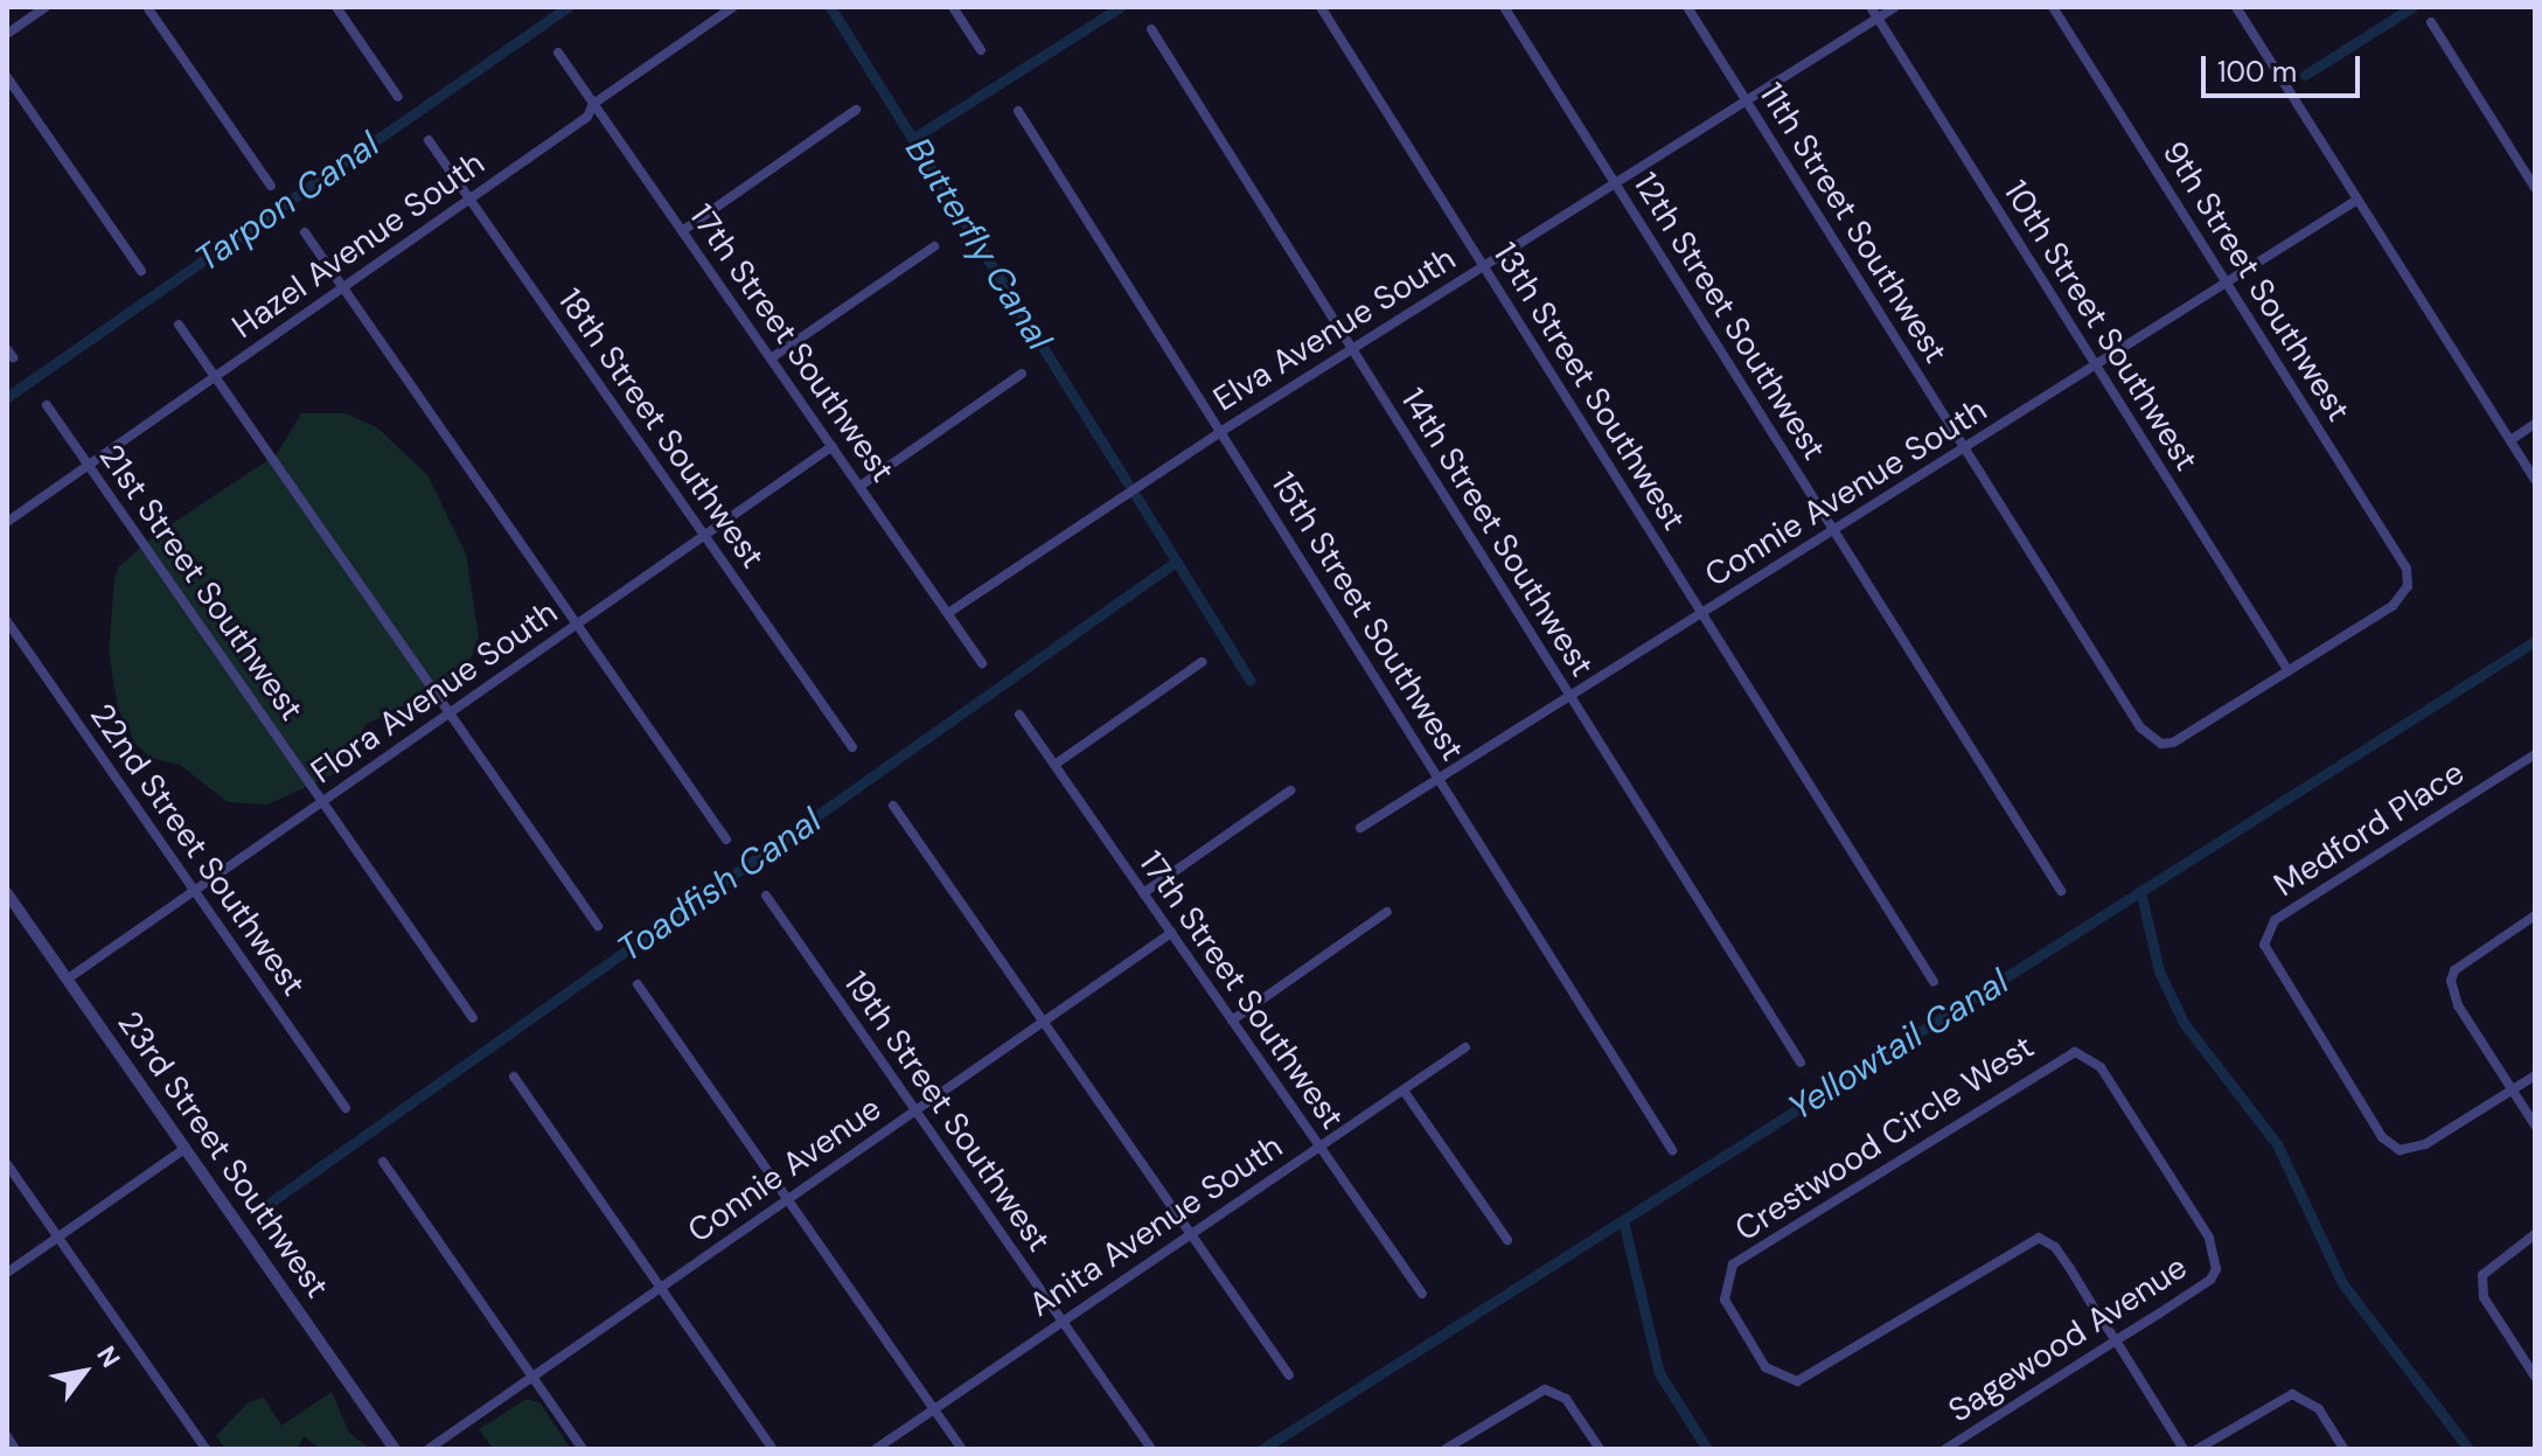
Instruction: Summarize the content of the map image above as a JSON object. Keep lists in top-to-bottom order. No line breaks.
{"streets":{"street":["11th Street Southwest","Hazel Avenue South","9th Street Southwest","12th Street Southwest","10th Street Southwest","Elva Avenue South","17th Street Southwest","13th Street Southwest","18th Street Southwest","Connie Avenue South","14th Street Southwest","21st Street Southwest","15th Street Southwest","Flora Avenue South","Medford Place","22nd Street Southwest","19th Street Southwest","Crestwood Circle West","23rd Street Southwest","Connie Avenue","Anita Avenue South","Sagewood Avenue"]},"crossings":[["11th Street Southwest","9th Street Southwest"],["11th Street Southwest","10th Street Southwest"],["11th Street Southwest","Elva Avenue South"],["11th Street Southwest","Connie Avenue South"],["Hazel Avenue South","17th Street Southwest"],["Hazel Avenue South","18th Street Southwest"],["Hazel Avenue South","21st Street Southwest"],["9th Street Southwest","10th Street Southwest"],["9th Street Southwest","Connie Avenue South"],["12th Street Southwest","Elva Avenue South"],["12th Street Southwest","Connie Avenue South"],["10th Street Southwest","Elva Avenue South"],["10th Street Southwest","Connie Avenue South"],["Elva Avenue South","17th Street Southwest"],["Elva Avenue South","13th Street Southwest"],["Elva Avenue South","14th Street Southwest"],["Elva Avenue South","15th Street Southwest"],["17th Street Southwest","Flora Avenue South"],["17th Street Southwest","Connie Avenue"],["17th Street Southwest","Anita Avenue South"],["13th Street Southwest","Connie Avenue South"],["18th Street Southwest","Flora Avenue South"],["Connie Avenue South","14th Street Southwest"],["Connie Avenue South","15th Street Southwest"],["21st Street Southwest","Flora Avenue South"],["Flora Avenue South","22nd Street Southwest"],["Flora Avenue South","23rd Street Southwest"],["19th Street Southwest","Connie Avenue"],["19th Street Southwest","Anita Avenue South"],["Crestwood Circle West","Sagewood Avenue"]],"water":["Tarpon Canal","Butterfly Canal","Toadfish Canal","Yellowtail Canal"],"scale_bar":"100 m","north":"top right"}
